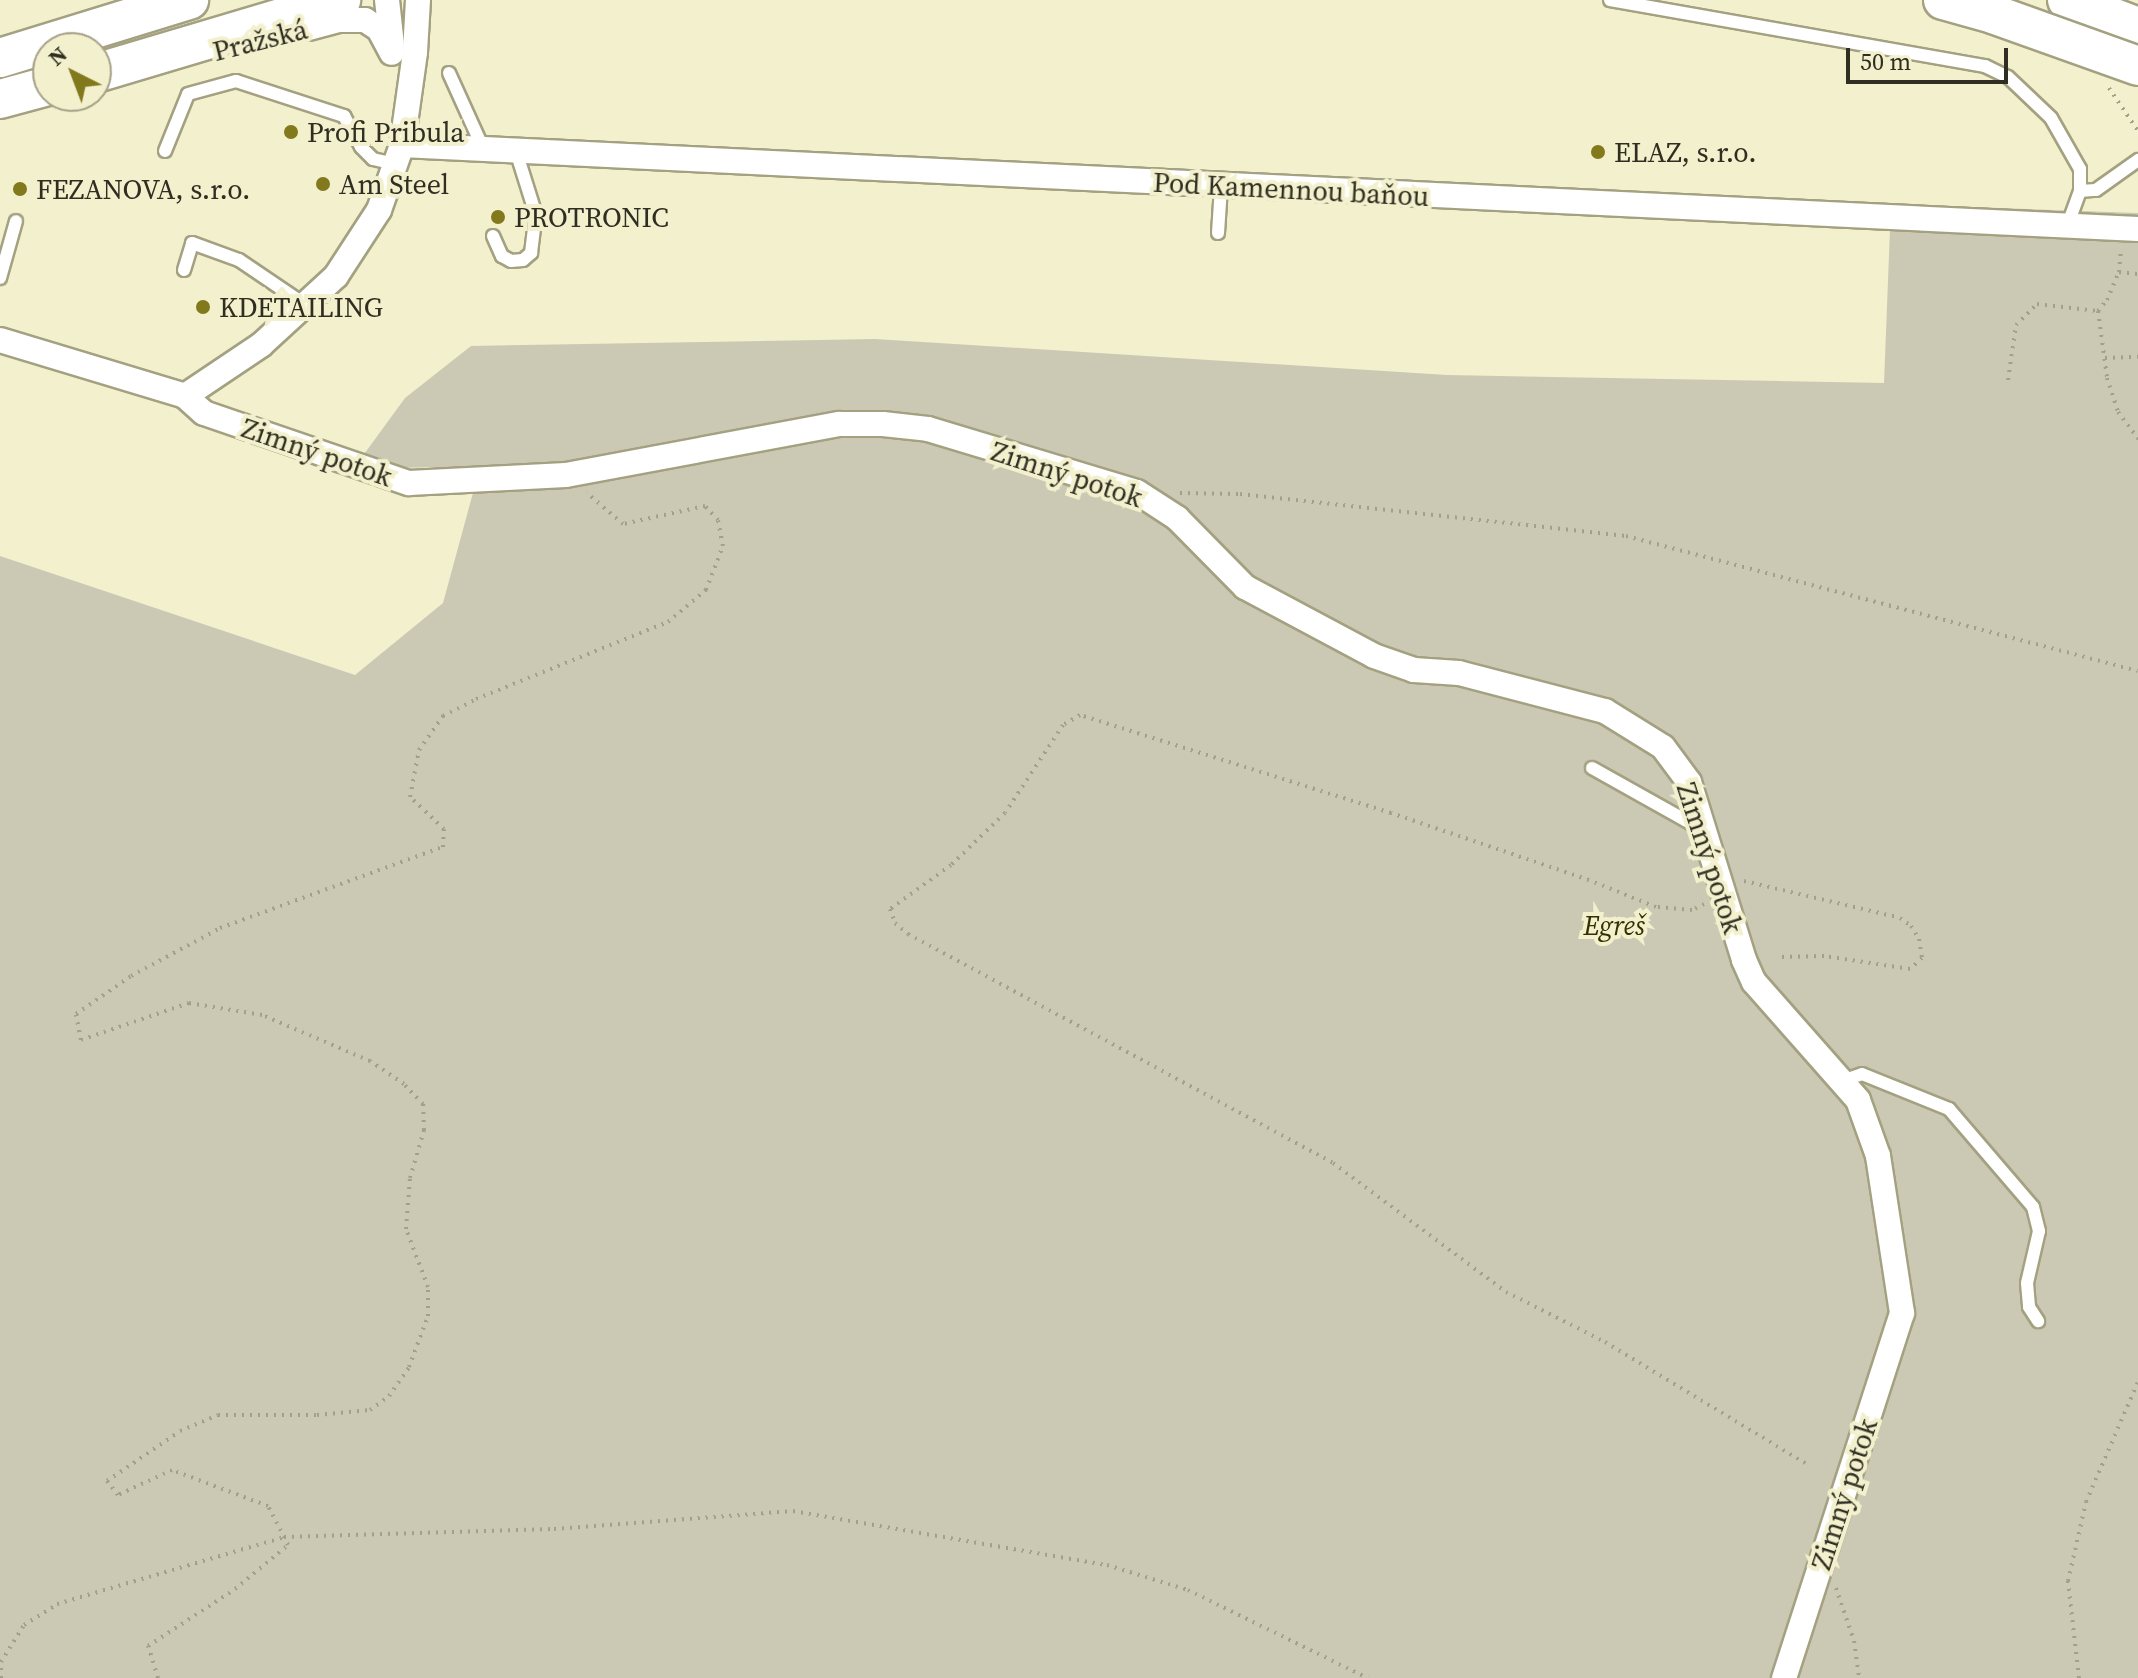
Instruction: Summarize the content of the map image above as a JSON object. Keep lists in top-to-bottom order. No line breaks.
{"streets":{"main road":["Pražská"],"street":["Pod Kamennou baňou","Zimný potok"]},"parks":["Egreš"],"places":["Profi Pribula","ELAZ, s.r.o.","Am Steel","FEZANOVA, s.r.o.","PROTRONIC","KDETAILING"],"scale_bar":"50 m","north":"top left"}
